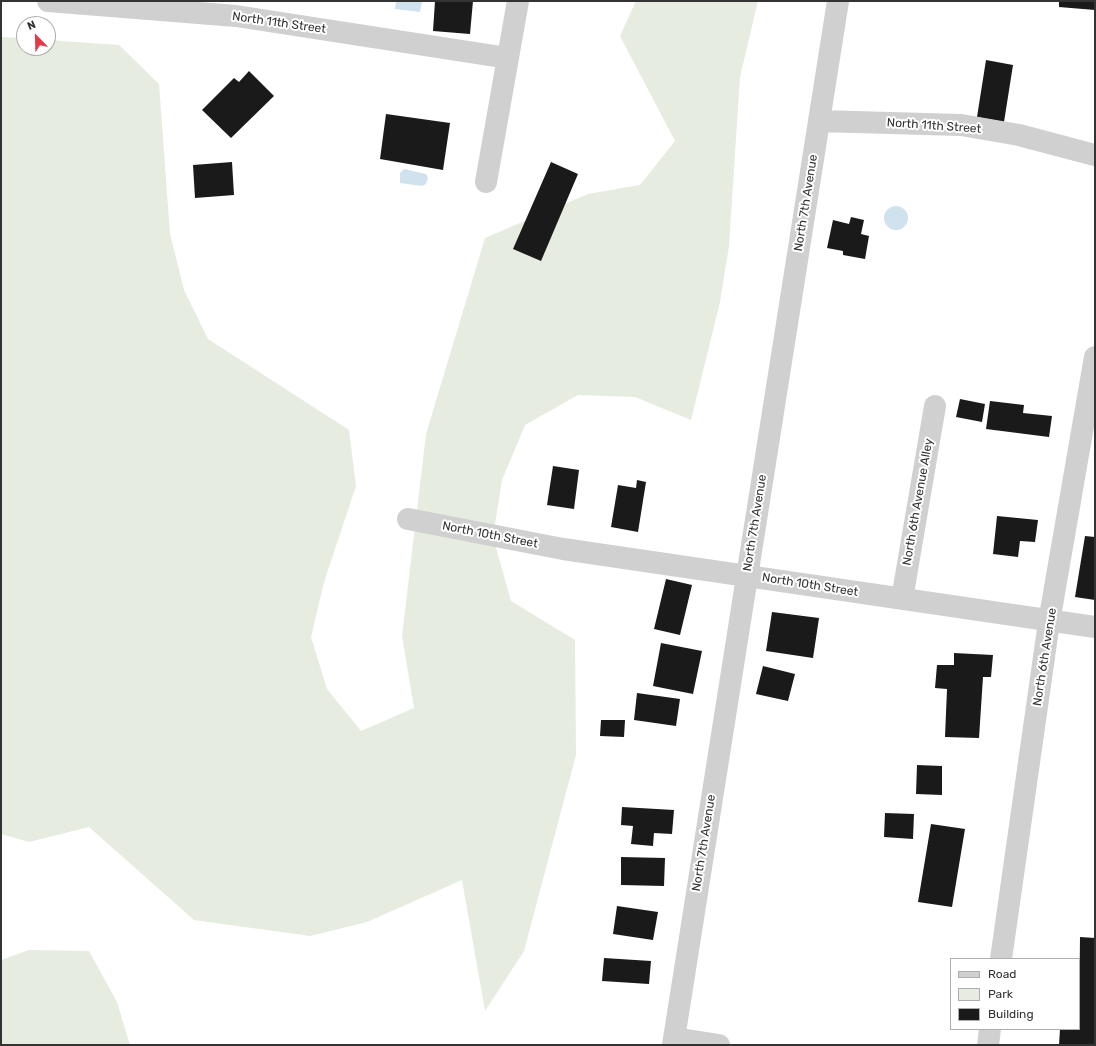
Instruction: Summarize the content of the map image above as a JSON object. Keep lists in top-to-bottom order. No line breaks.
{"streets":{"street":["North 11th Street","North 7th Avenue","North 6th Avenue Alley","North 10th Street","North 6th Avenue"]},"crossings":[["North 11th Street","North 7th Avenue"],["North 7th Avenue","North 10th Street"],["North 6th Avenue Alley","North 10th Street"],["North 10th Street","North 6th Avenue"]],"legend":["Road","Park","Building"],"north":"top left"}
